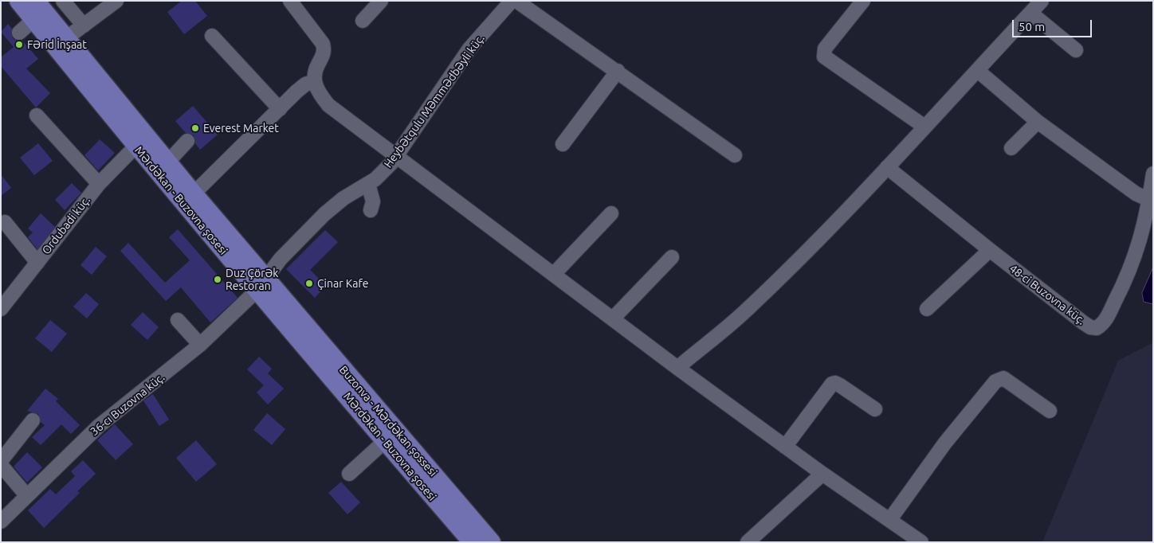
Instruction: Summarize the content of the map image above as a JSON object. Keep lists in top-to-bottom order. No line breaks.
{"streets":{"main road":["Mərdəkan - Buzovna şosesi","Buzonva - Mərdəkan şossesi"],"street":["Heybətqulu Məmmədbəyli küç.","Ordubadi küç.","48-ci Buzovna küç.","36-cı Buzovna küç."]},"crossings":[["Heybətqulu Məmmədbəyli küç.","Mərdəkan - Buzovna şosesi"],["Heybətqulu Məmmədbəyli küç.","36-cı Buzovna küç."],["Heybətqulu Məmmədbəyli küç.","Buzonva - Mərdəkan şossesi"],["Mərdəkan - Buzovna şosesi","Ordubadi küç."],["Mərdəkan - Buzovna şosesi","36-cı Buzovna küç."],["Mərdəkan - Buzovna şosesi","Buzonva - Mərdəkan şossesi"],["36-cı Buzovna küç.","Buzonva - Mərdəkan şossesi"]],"places":["Fərid İnşaat","Everest Market","Duz Çörək Restoran","Çinar Kafe"],"scale_bar":"50 m"}
